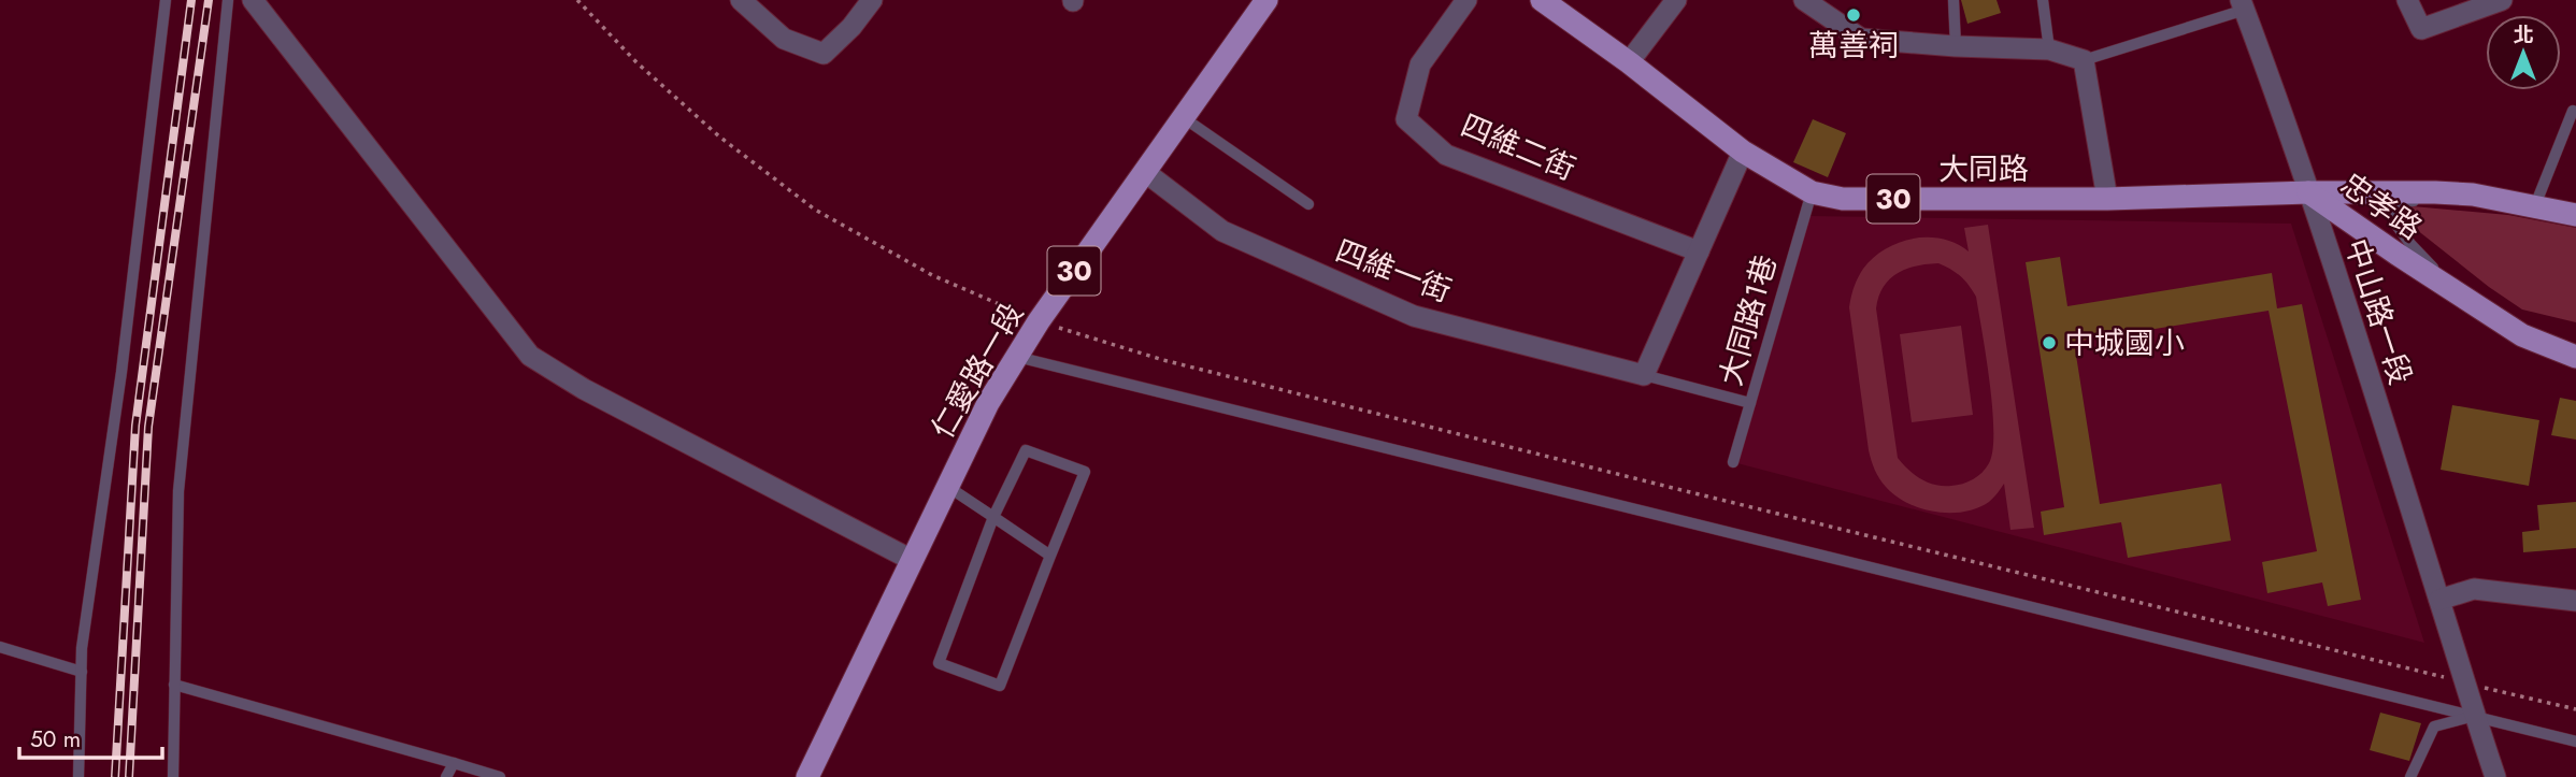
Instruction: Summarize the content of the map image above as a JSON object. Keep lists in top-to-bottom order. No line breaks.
{"streets":{"main road":["大同路","30","忠孝路","仁愛路一段"],"street":["四維二街","四維一街","中山路一段"],"lane":["大同路1巷"]},"crossings":[["大同路","忠孝路"],["大同路","中山路一段"],["大同路","大同路1巷"],["30","仁愛路一段"],["忠孝路","中山路一段"],["四維一街","大同路1巷"],["四維一街","仁愛路一段"]],"places":["萬善祠","中城國小"],"scale_bar":"50 m","north":"top"}
